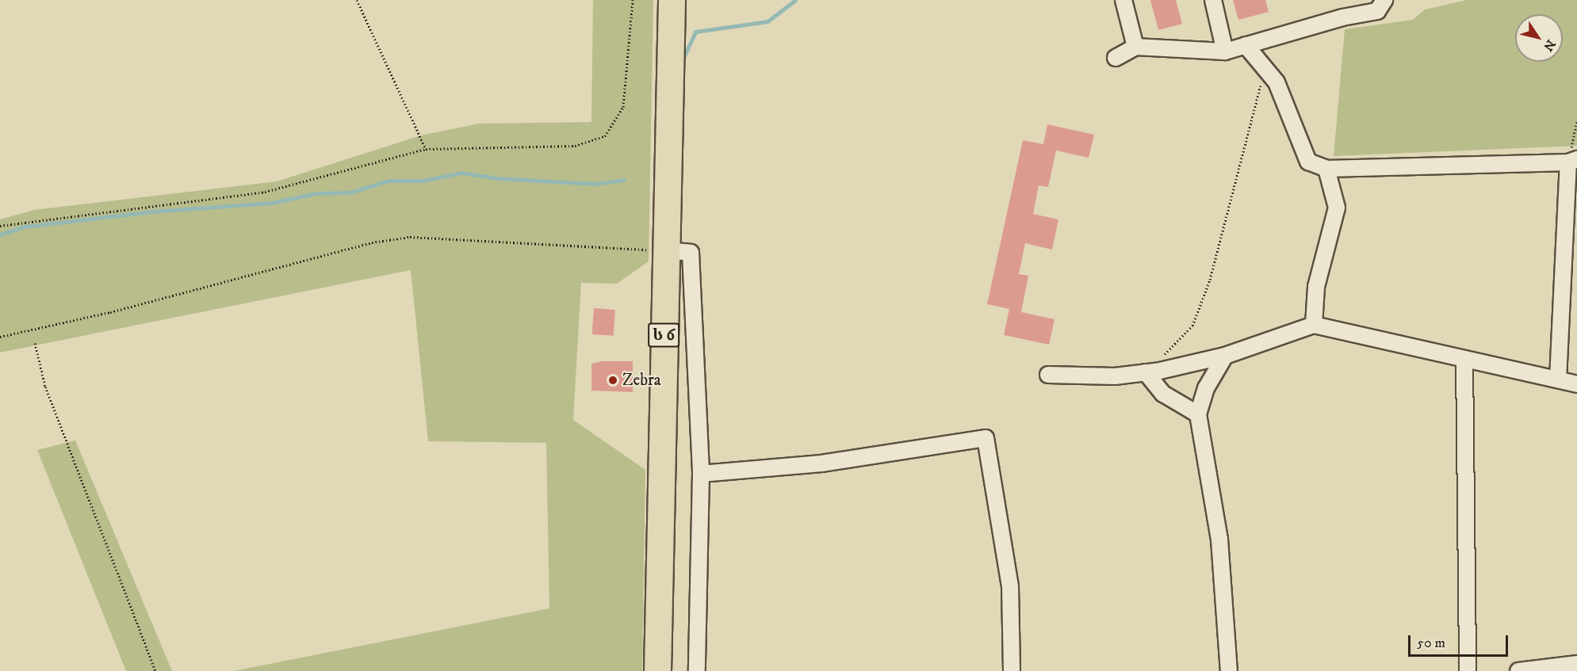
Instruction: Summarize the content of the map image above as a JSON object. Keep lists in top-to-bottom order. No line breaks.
{"streets":{"highway":["ს 6"]},"places":["Zebra"],"scale_bar":"50 m","north":"bottom right"}
